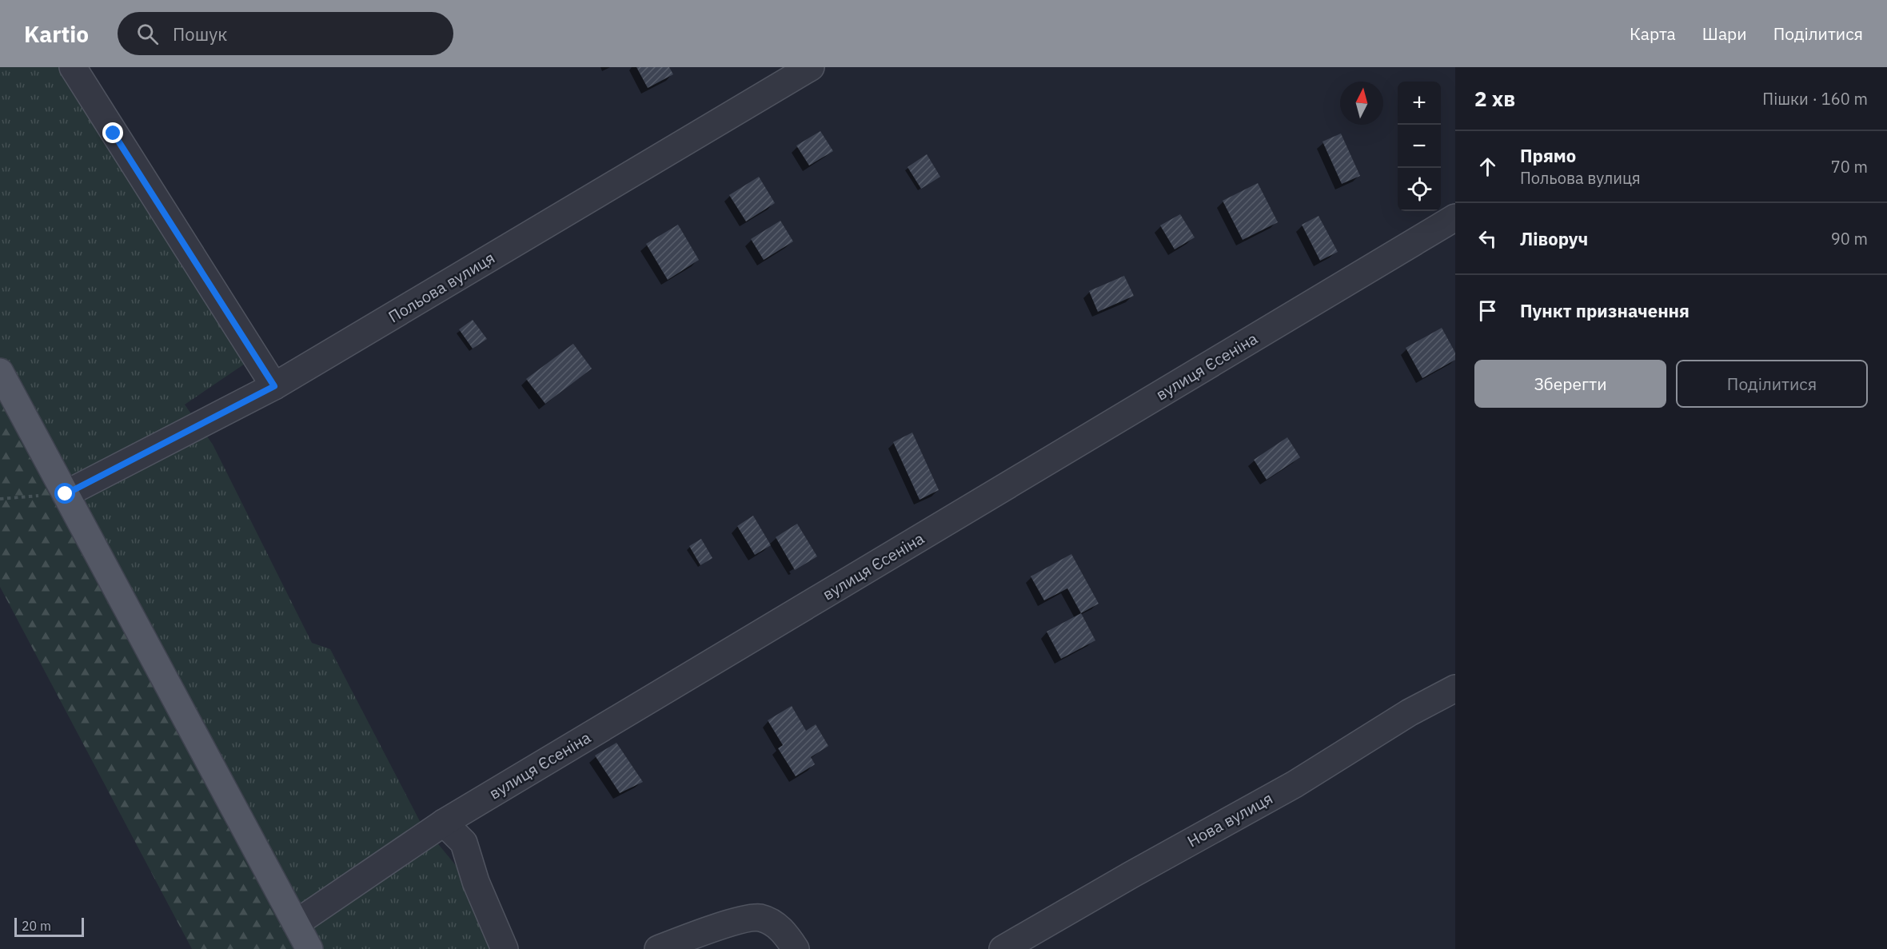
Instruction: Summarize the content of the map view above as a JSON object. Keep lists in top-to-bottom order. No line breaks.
{"streets":{"street":["Польова вулиця","вулиця Єсеніна","Нова вулиця"]},"scale_bar":"20 m","north":"top","page":{"header":"Kartio","search":"Пошук","nav":["Карта","Шари","Поділитися"],"heading":["2 хв","Пішки · 160 m"],"map_buttons":["+","−"],"list":[["Прямо","Польова вулиця","70 m"],["Ліворуч","90 m"],"Пункт призначення"],"buttons":["Зберегти","Поділитися"],"scale":"20 m"}}
